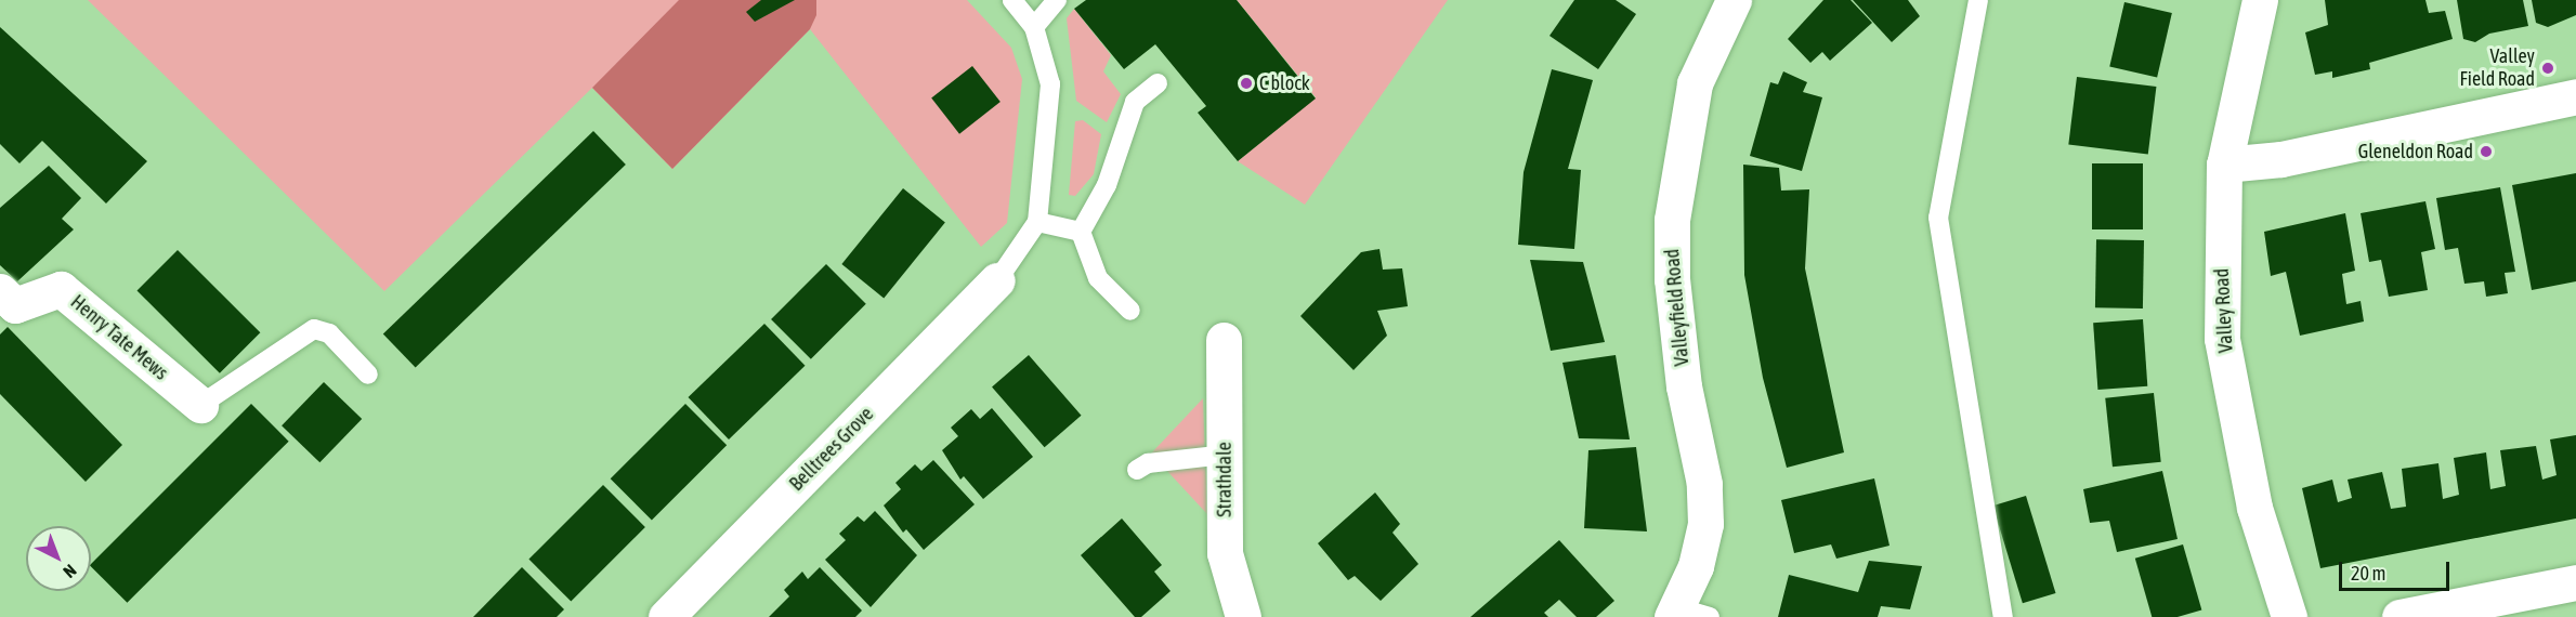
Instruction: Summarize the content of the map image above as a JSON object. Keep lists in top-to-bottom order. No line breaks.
{"streets":{"street":["Valleyfield Road","Valley Road","Henry Tate Mews","Belltrees Grove","Strathdale"]},"places":["Valley Field Road","C block","Gleneldon Road"],"scale_bar":"20 m","north":"bottom right"}
